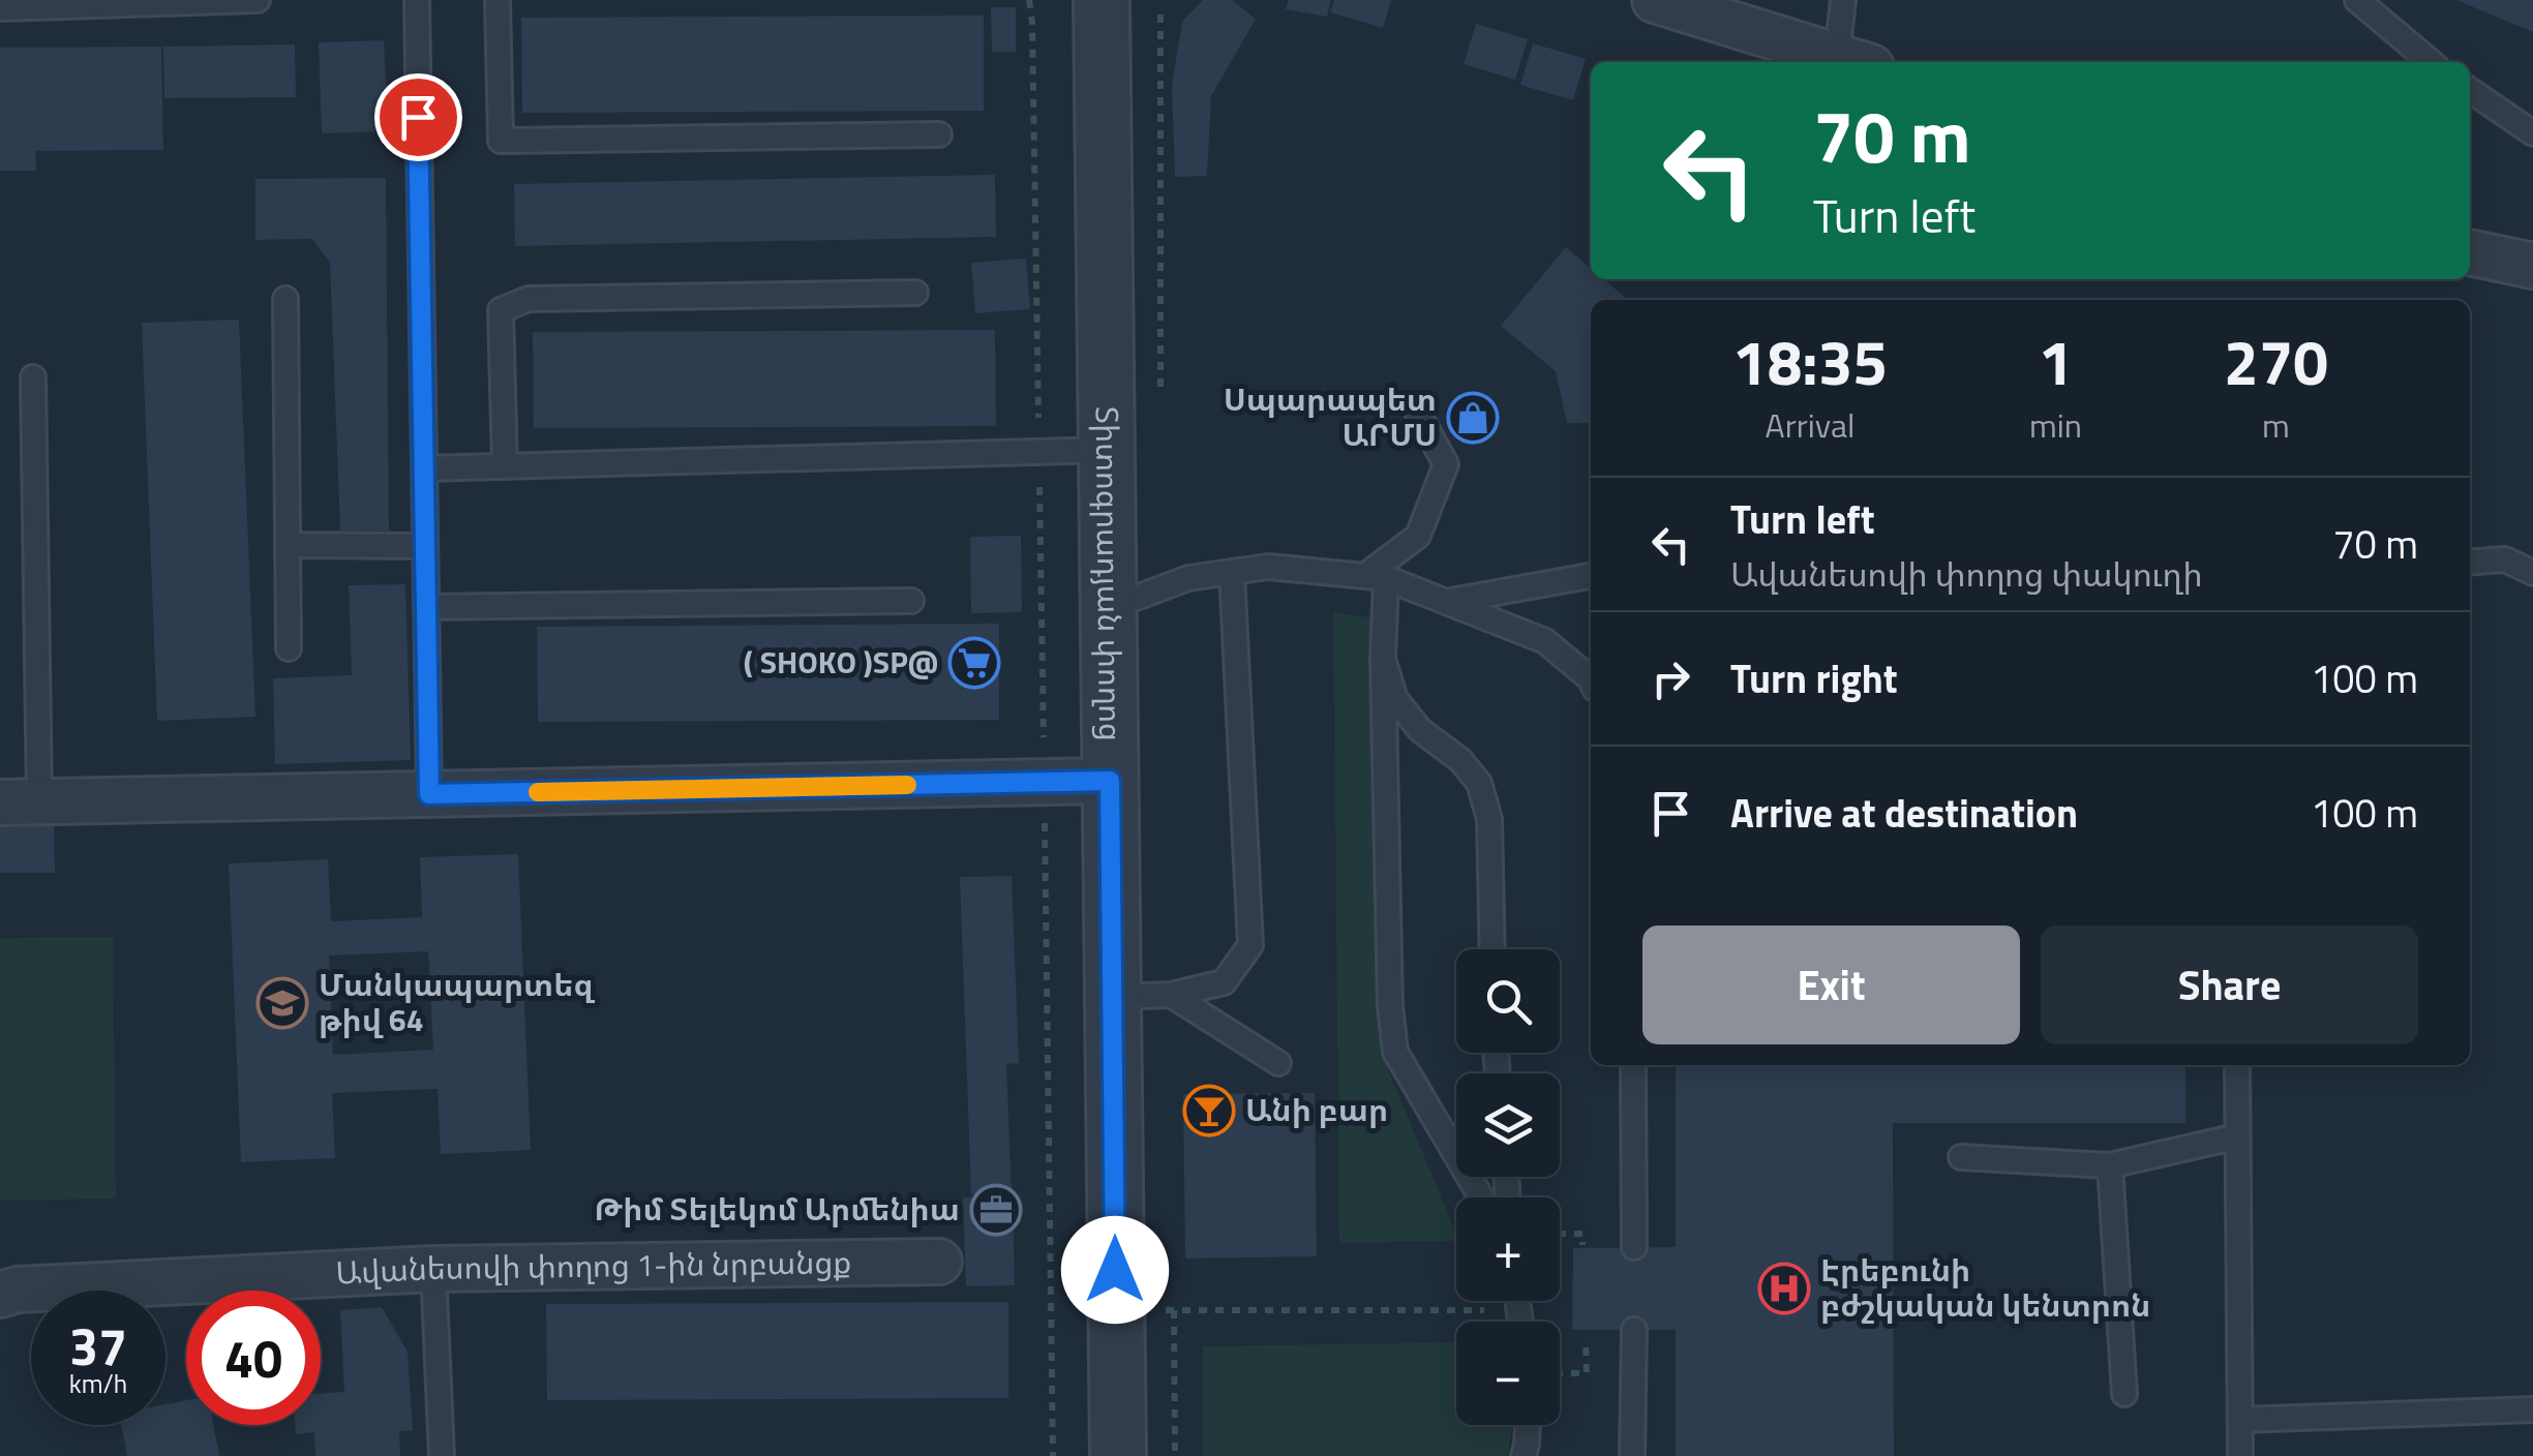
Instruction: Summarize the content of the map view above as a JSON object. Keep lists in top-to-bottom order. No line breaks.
{"streets":{"street":["Տիտոգրադյան փողոց","Ավանեսովի փողոց 1-ին նրբանցք"]},"places":{"shop":["Սպարապետ ԱՐՄՍ"],"supermarket":["( SHOKO )SP@"],"school or university":["Մանկապարտեզ թիվ 64"],"bar":["Անի բար"],"office":["Թիմ Տելեկոմ Արմենիա"],"hospital":["Էրեբունի բժշկական կենտրոն"]},"page":{"turn":["70 m","Turn left"],"eta":["18:35","Arrival","1","min","270","m"],"list":[{"name":"Turn left","note":"Ավանեսովի փողոց փակուղի","value":"70 m"},{"name":"Turn right","value":"100 m"},{"name":"Arrive at destination","value":"100 m"}],"buttons":["Exit","Share"],"map_buttons":["+","−"],"speed":"37 km/h","limit":"40"}}
